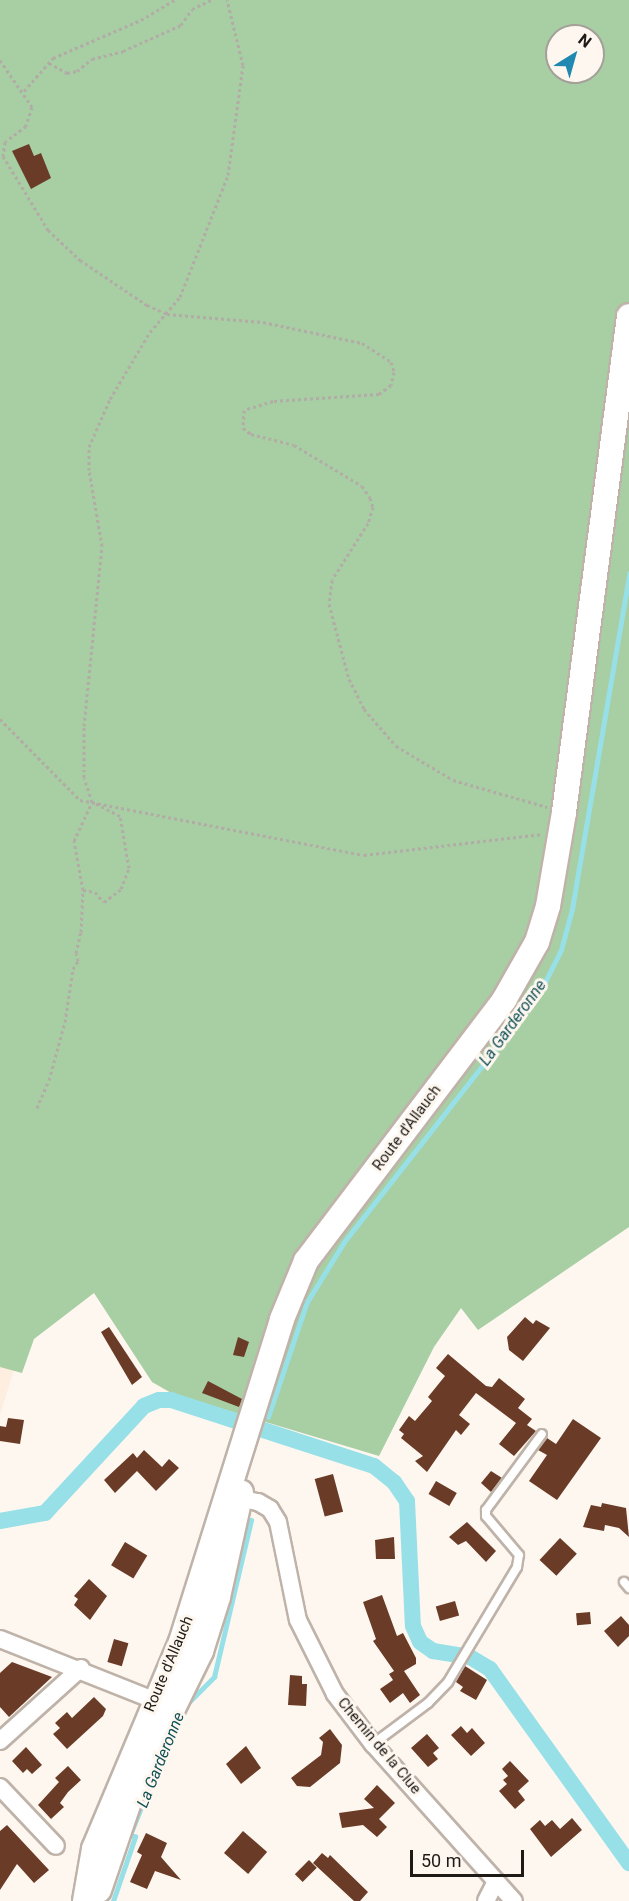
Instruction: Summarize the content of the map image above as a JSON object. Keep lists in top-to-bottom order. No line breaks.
{"streets":{"main road":["Route d'Allauch"],"street":["Chemin de la Clue"]},"crossings":[["Route d'Allauch","Chemin de la Clue"]],"water":["La Garderonne"],"scale_bar":"50 m","north":"top right"}
